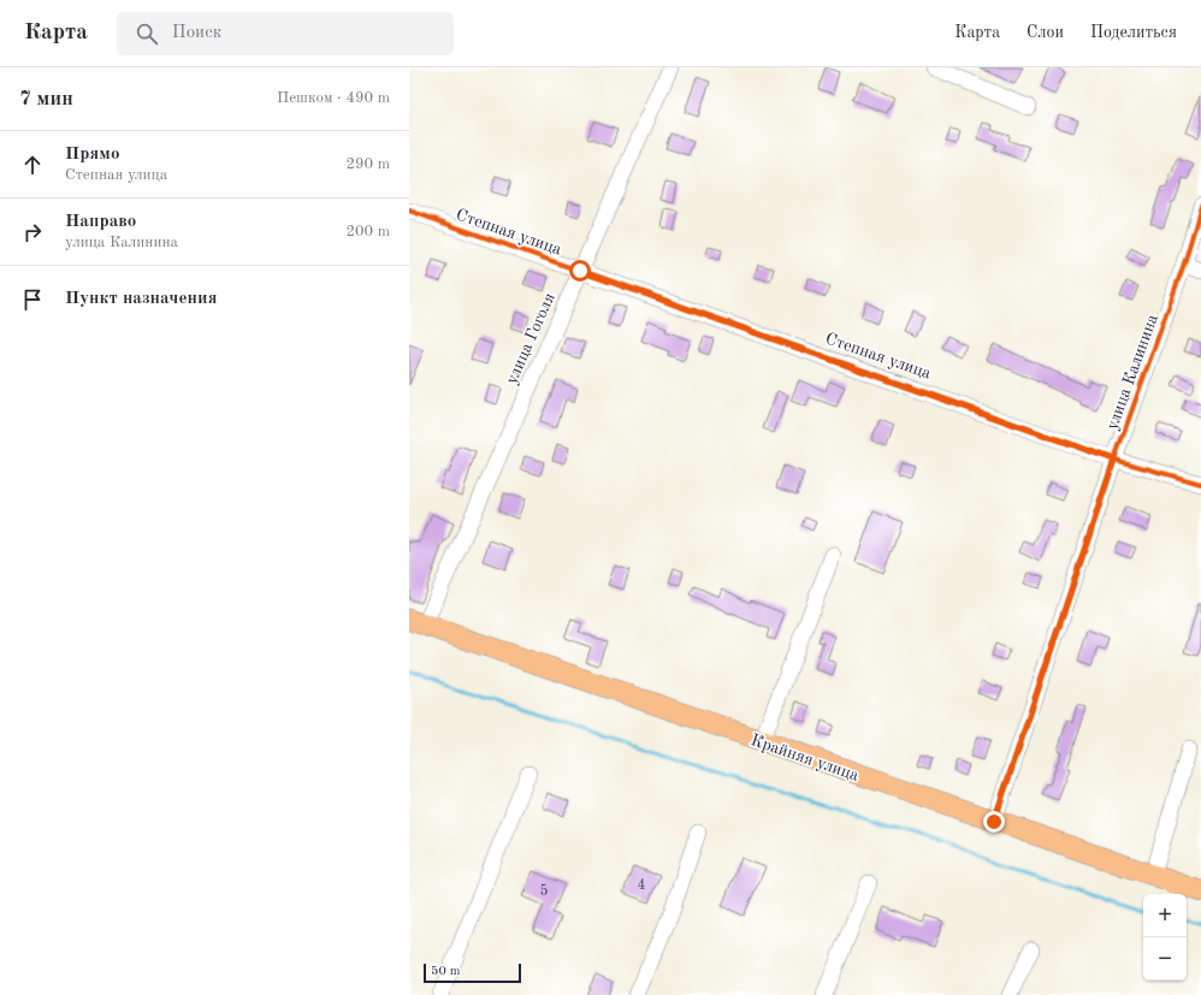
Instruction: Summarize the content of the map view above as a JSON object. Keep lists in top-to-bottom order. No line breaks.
{"streets":{"main road":["Крайняя улица"],"street":["Степная улица","улица Гоголя","улица Калинина"]},"crossings":[["Степная улица","улица Гоголя"],["Степная улица","улица Калинина"],["улица Гоголя","Крайняя улица"],["улица Калинина","Крайняя улица"]],"house_numbers":["4","5"],"scale_bar":"50 m","page":{"header":"Карта","search":"Поиск","nav":["Карта","Слои","Поделиться"],"heading":["7 мин","Пешком · 490 m"],"list":[["Прямо","Степная улица","290 m"],["Направо","улица Калинина","200 m"],"Пункт назначения"],"map_buttons":["+","−"],"scale":"50 m"}}
